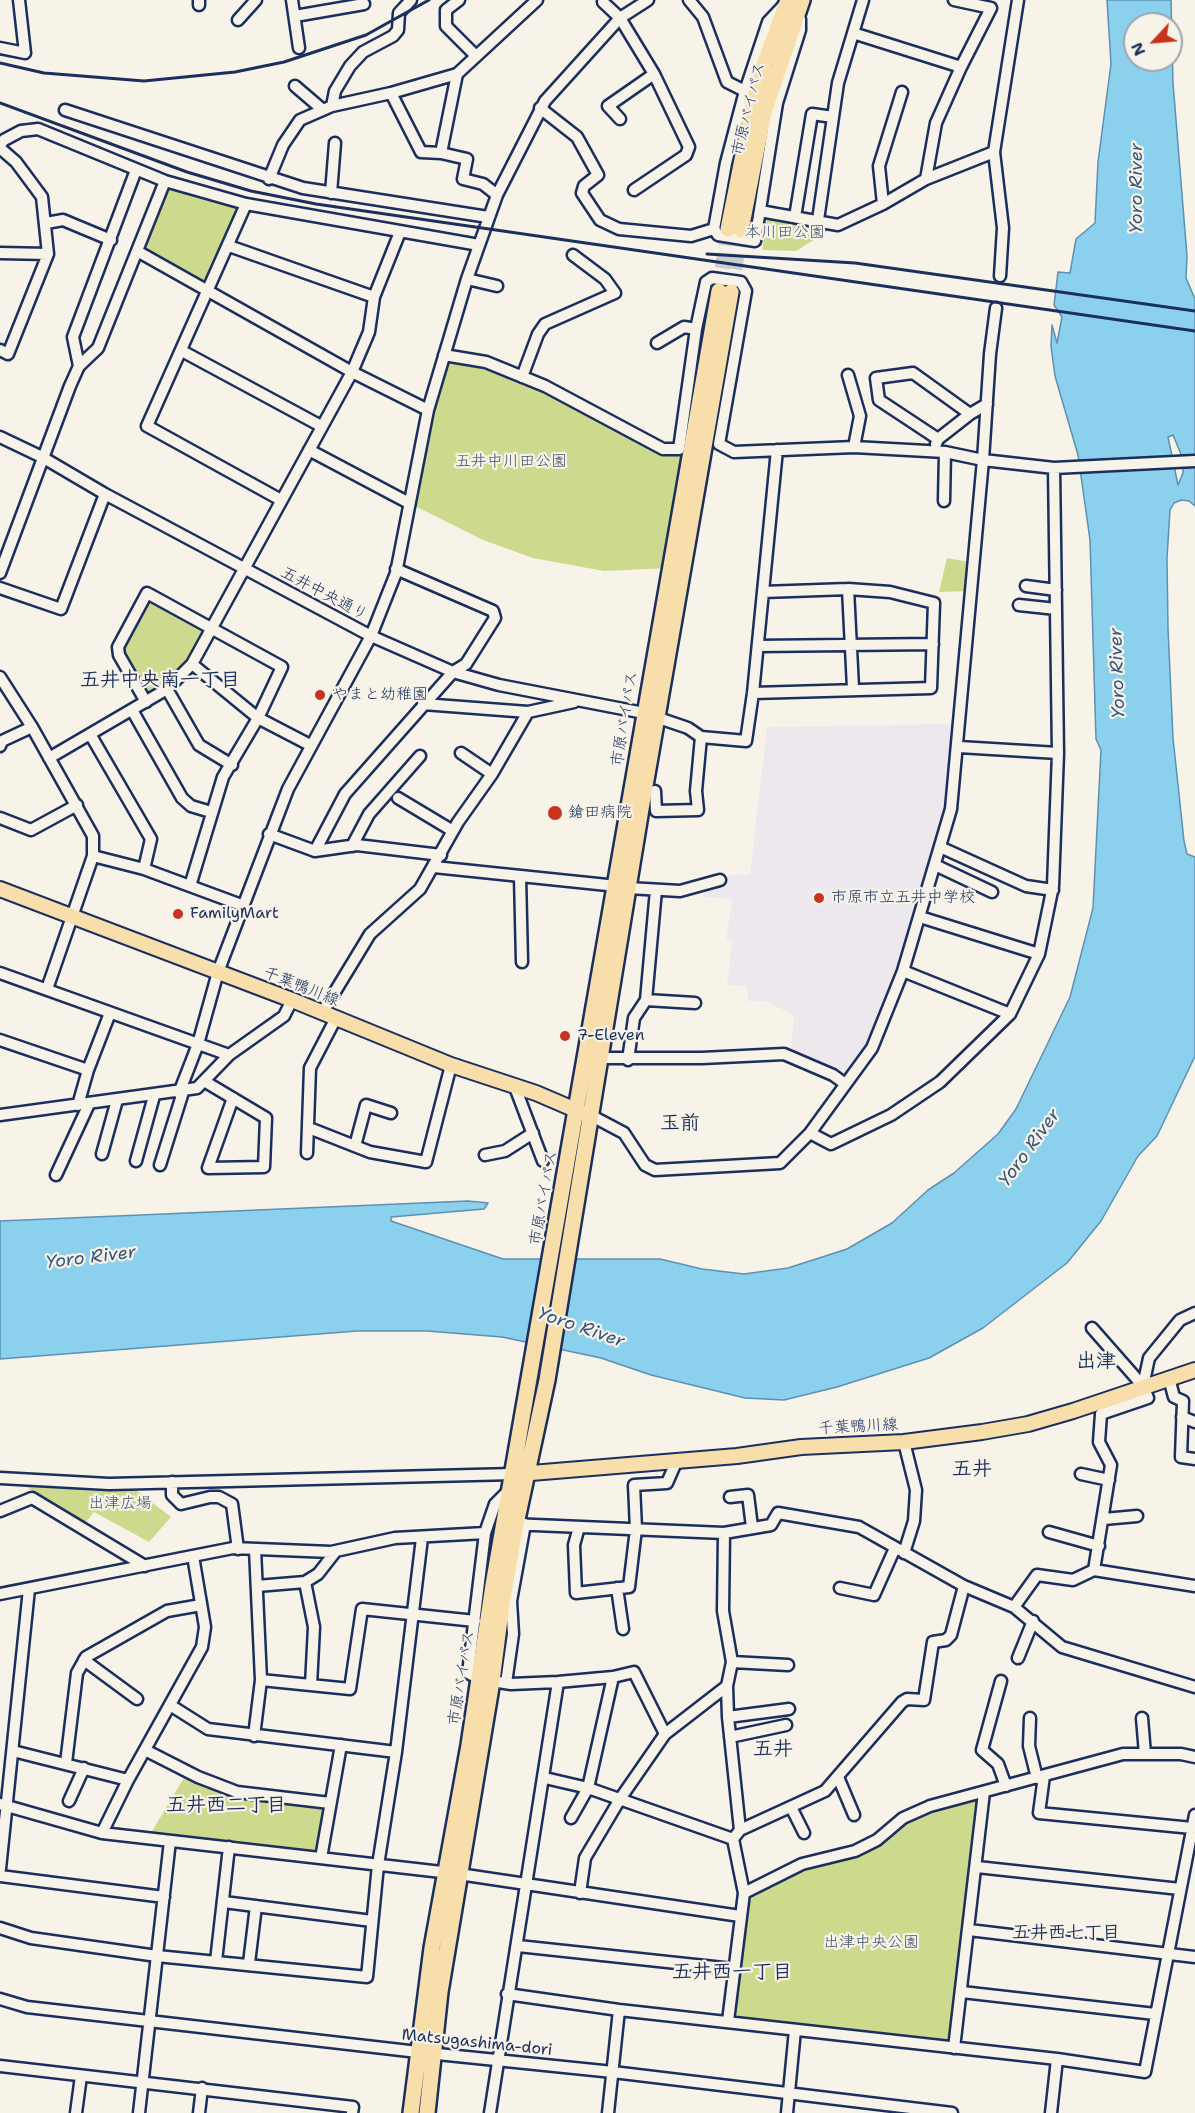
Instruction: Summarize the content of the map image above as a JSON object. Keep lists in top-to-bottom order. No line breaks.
{"streets":{"highway":["市原バイパス"],"main road":["千葉鴨川線"],"street":["五井中央通り","Matsugashima-dori"]},"crossings":[["市原バイパス","五井中央通り"],["市原バイパス","千葉鴨川線"],["市原バイパス","Matsugashima-dori"]],"districts":["五井中央南一丁目","玉前","出津","五井","五井","五井西二丁目","五井西七丁目","五井西一丁目"],"water":["Yoro River"],"parks":["本川田公園","五井中川田公園","出津広場","出津中央公園"],"places":["やまと幼稚園","鎗田病院","市原市立五井中学校","FamilyMart","7-Eleven"],"north":"bottom left"}
